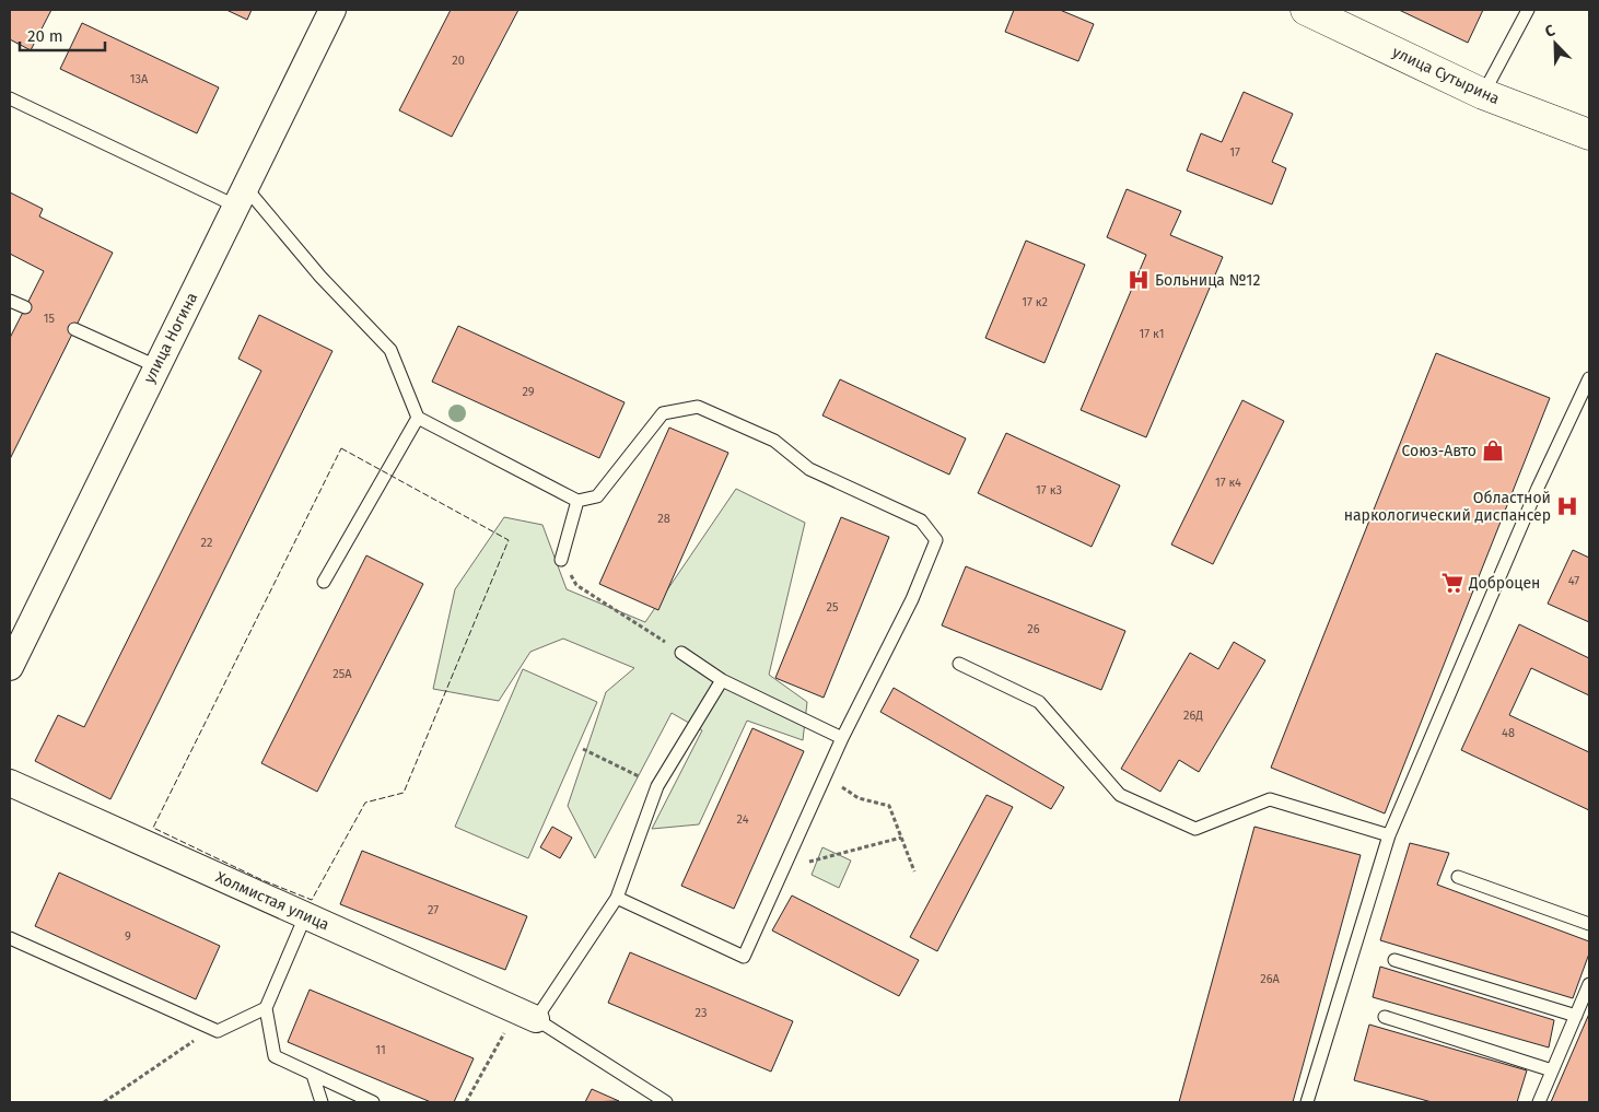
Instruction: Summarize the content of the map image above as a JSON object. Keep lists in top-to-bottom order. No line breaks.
{"streets":{"street":["улица Сутырина","улица Ногина","Холмистая улица"]},"places":{"hospital":["Больница №12","Областной наркологический диспансер"],"shop":["Союз-Авто"],"supermarket":["Доброцен"]},"house_numbers":["20","13А","17","17 к2","15","17 к1","29","17 к4","17 к3","28","22","47","25","26","25А","26Д","48","24","27","9","26А","23","11"],"scale_bar":"20 m","north":"top left"}
